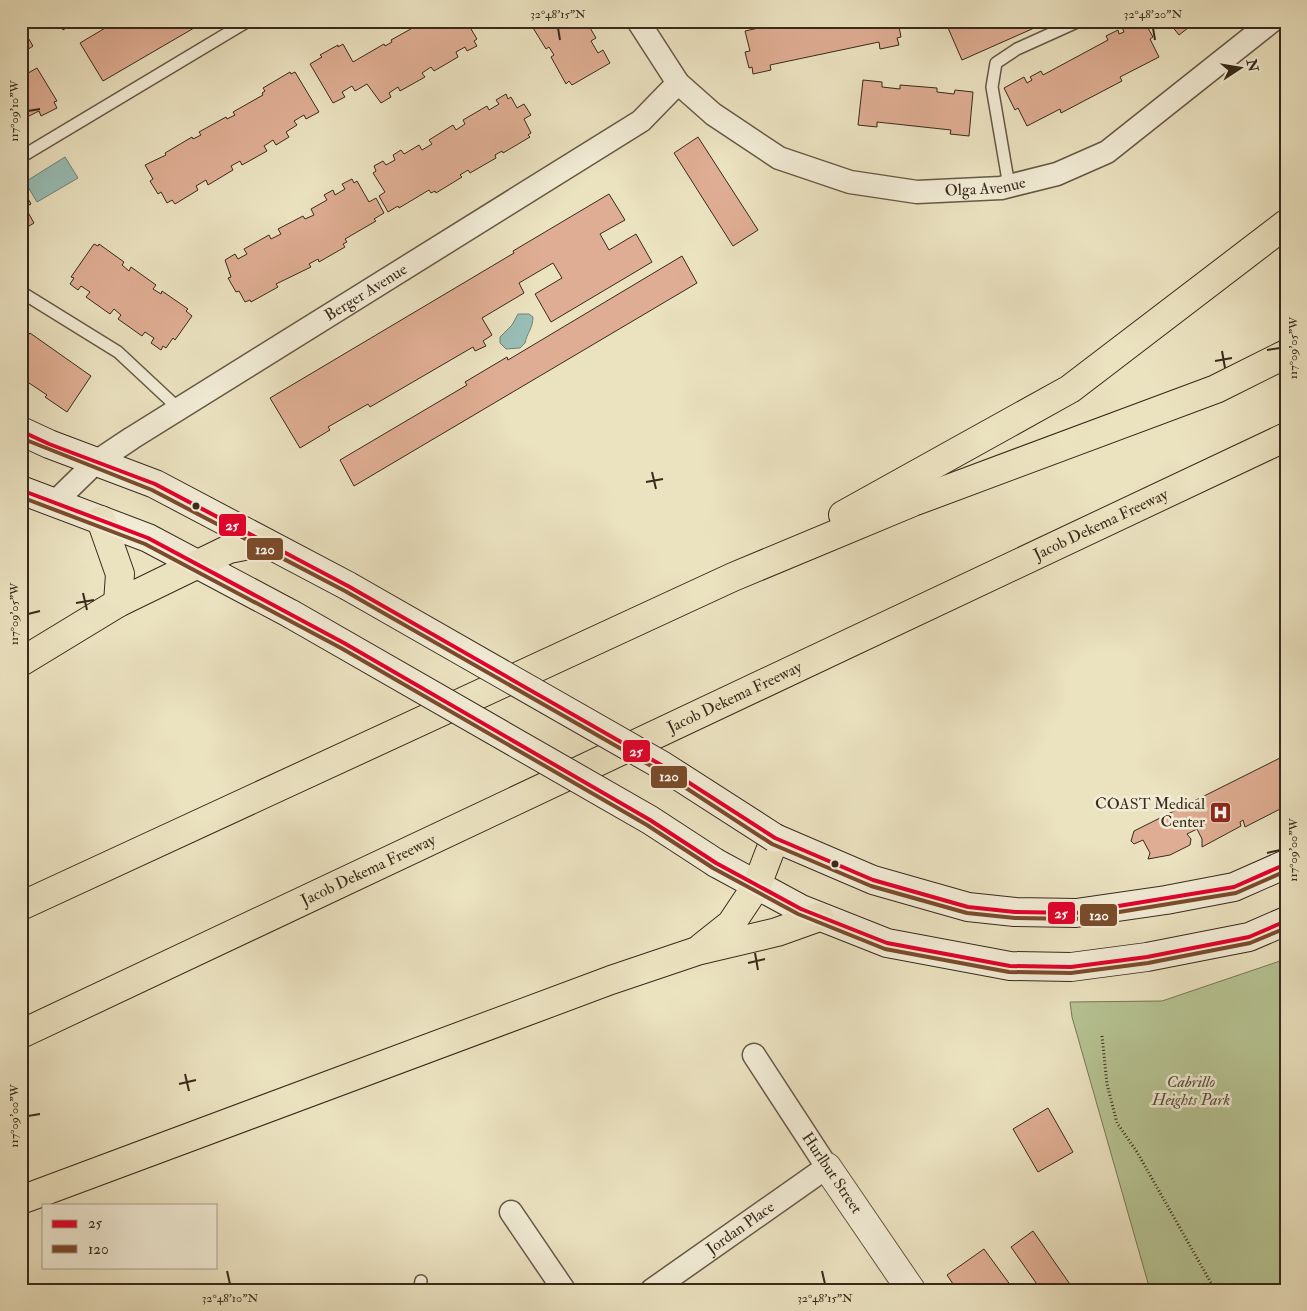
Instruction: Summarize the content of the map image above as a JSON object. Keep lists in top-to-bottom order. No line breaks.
{"streets":{"highway":["Jacob Dekema Freeway"],"main road":["Hurlbut Street"],"street":["Olga Avenue","Berger Avenue","Jordan Place"]},"crossings":[["Olga Avenue","Berger Avenue"],["Hurlbut Street","Jordan Place"]],"parks":["Cabrillo Heights Park"],"places":{"hospital":["COAST Medical Center"]},"lines":["transit line 25","transit line 120"],"legend":["25","120"],"north":"right","coordinates":["32°48'15\"N","32°48'20\"N","117°09'10\"W","117°09'05\"W","117°09'00\"W","32°48'10\"N"]}
